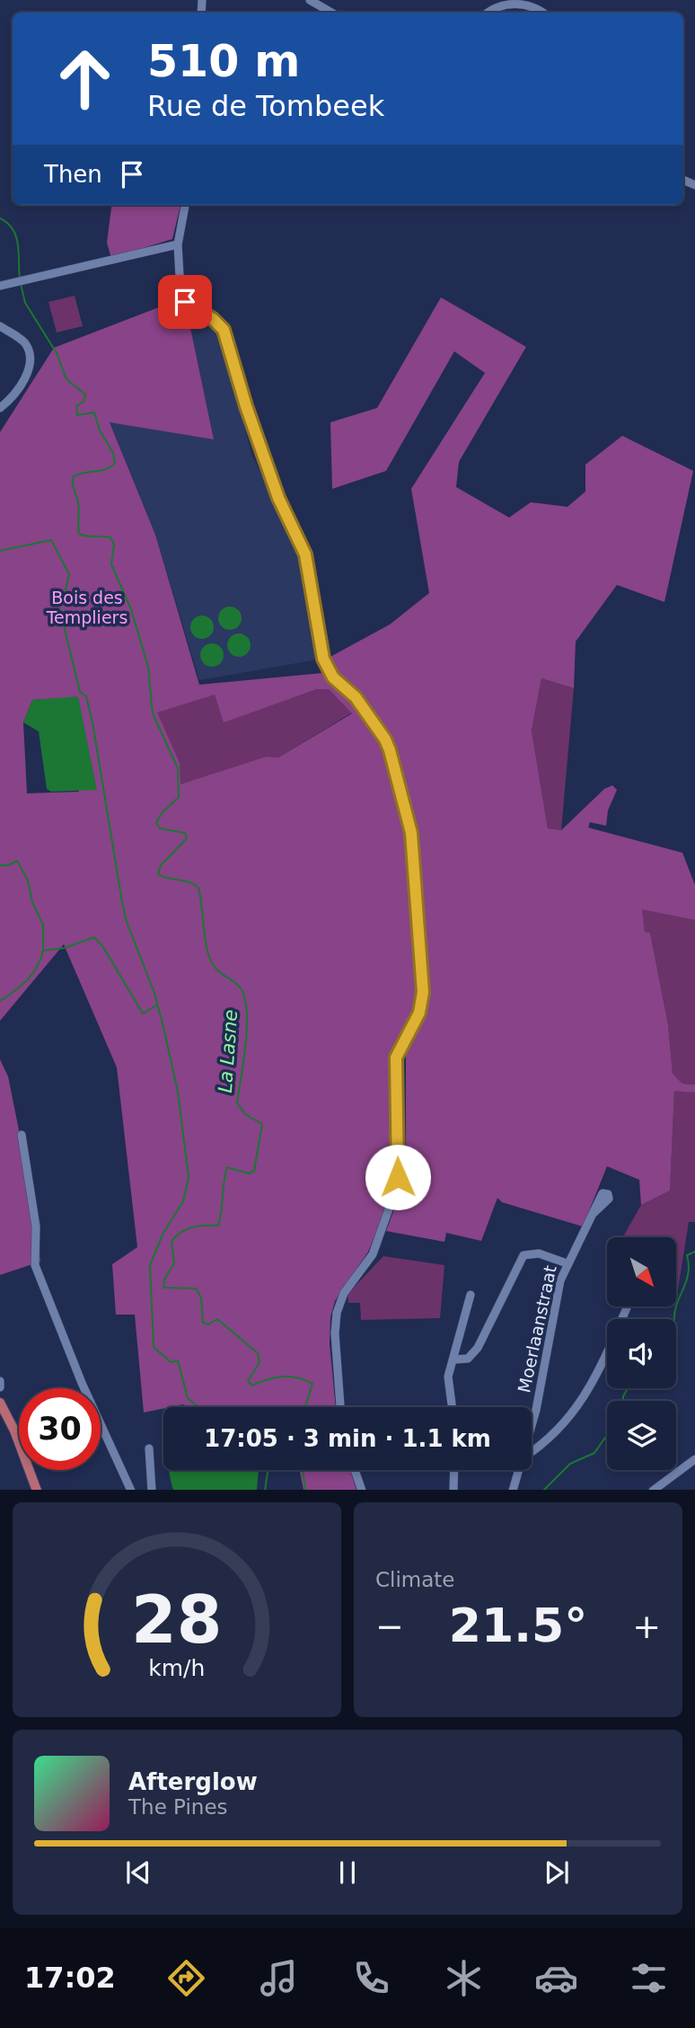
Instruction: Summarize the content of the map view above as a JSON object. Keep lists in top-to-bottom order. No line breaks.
{"streets":{"street":["Moerlaanstraat"]},"water":["La Lasne"],"parks":["Bois des Templiers"],"north":"bottom right","page":{"turn":["510 m","Rue de Tombeek"],"then":"Then","limit":"30","trip":"17:05 · 3 min · 1.1 km","tile":"Climate","heat":["−","21.5°","+"],"song":["Afterglow","The Pines"],"tabs":"17:02","gauge":["28","km/h"]}}
